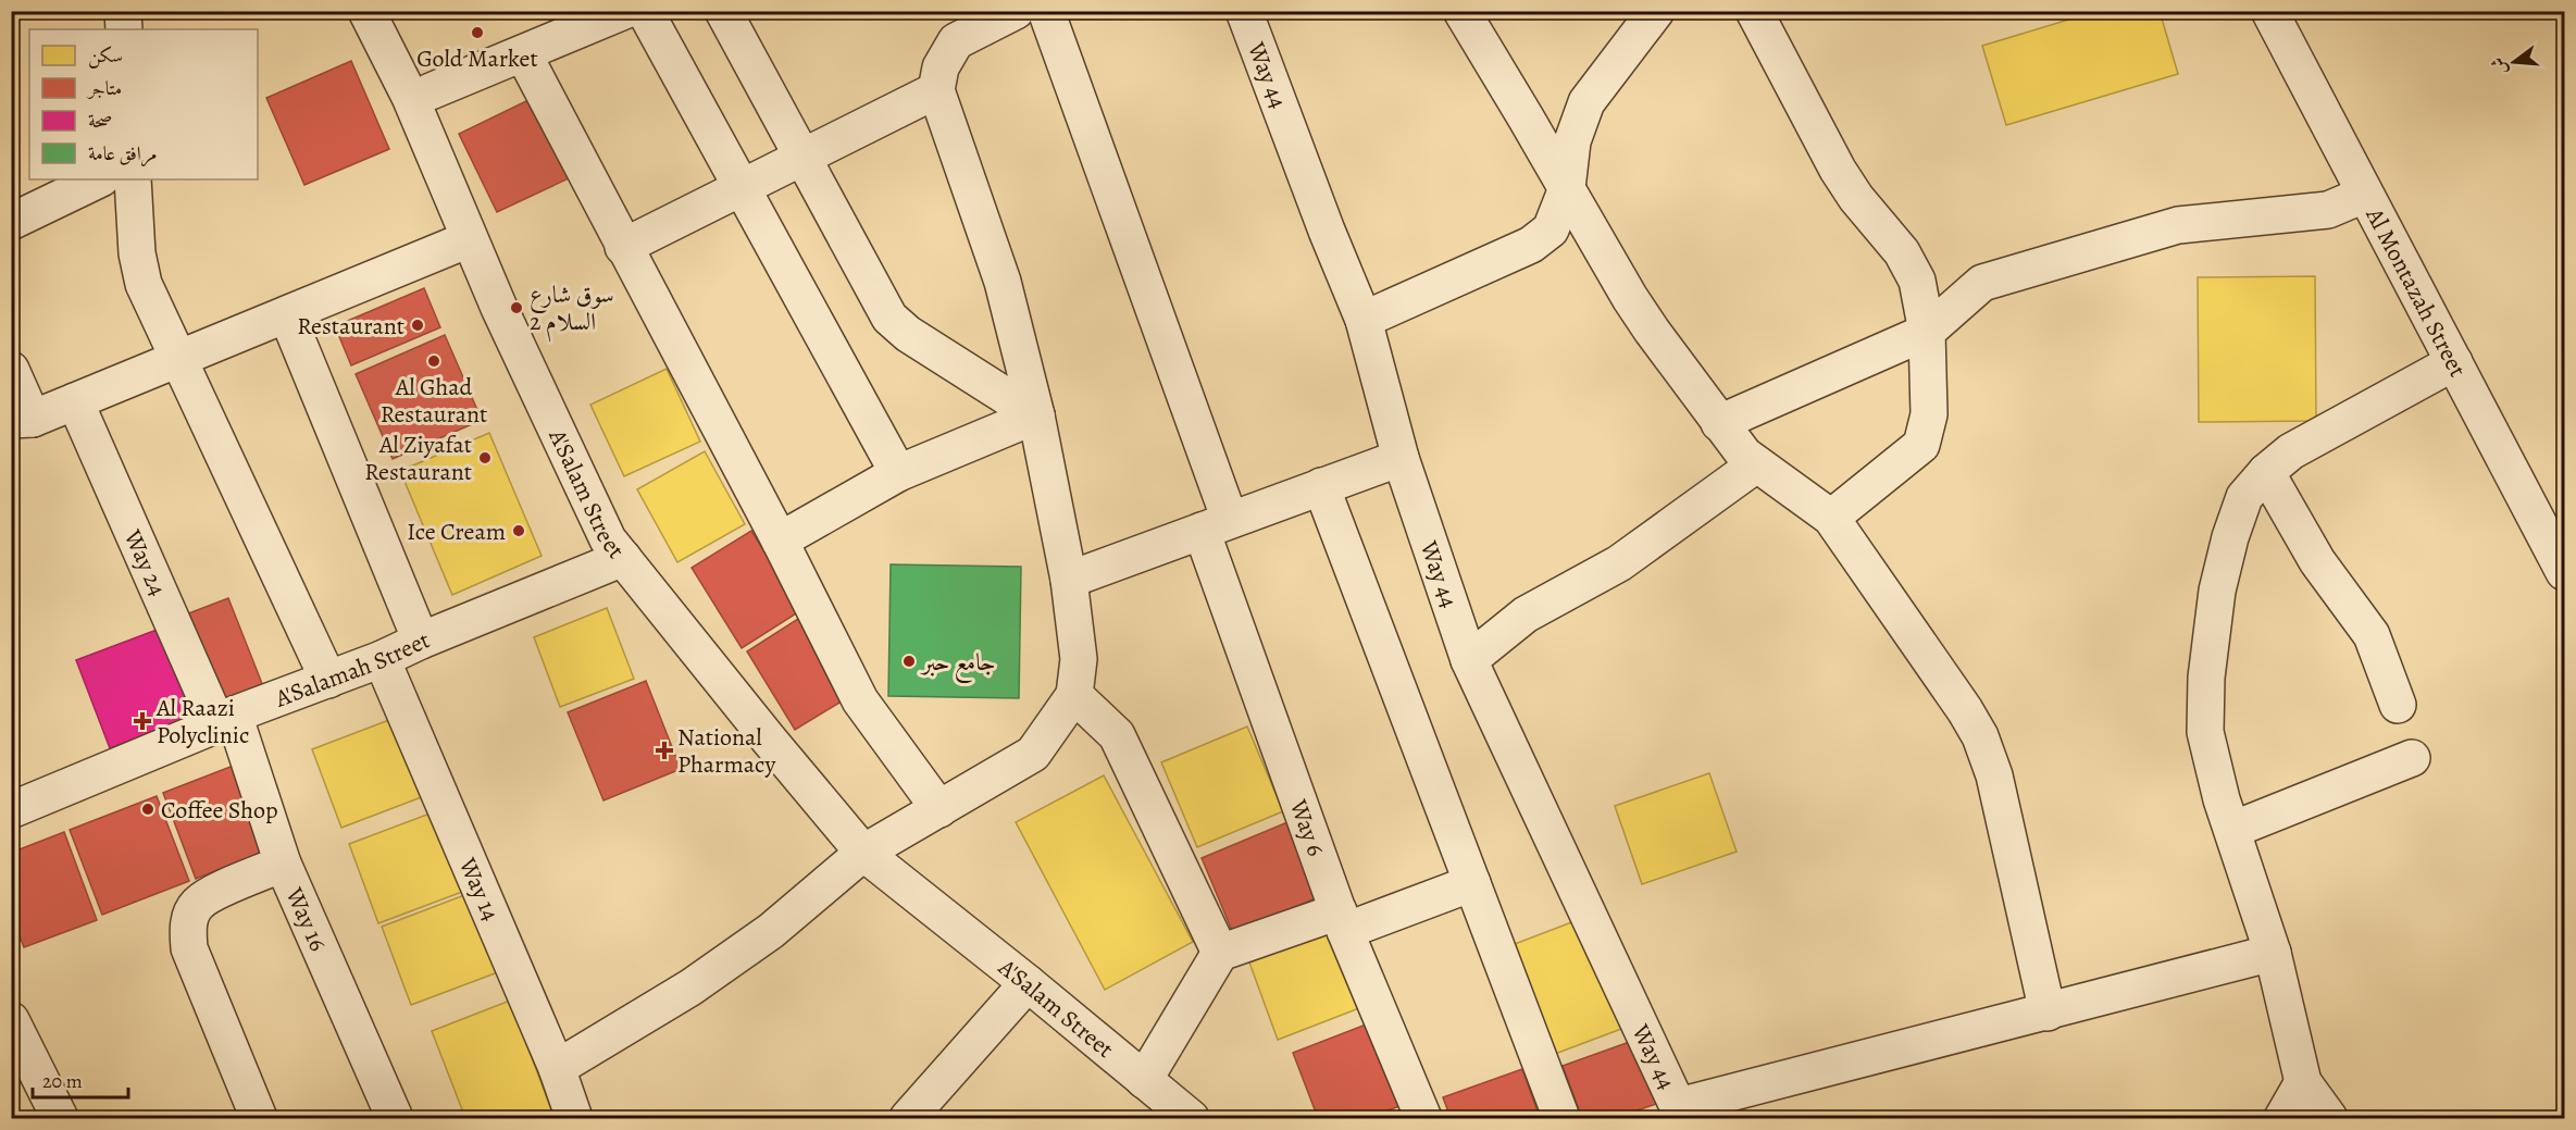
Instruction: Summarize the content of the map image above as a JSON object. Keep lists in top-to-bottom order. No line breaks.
{"streets":{"street":["Way 44","Al Montazah Street","A'Salam Street","Way 24","A'Salamah Street","Way 6","Way 14","Way 16"]},"crossings":[["A'Salam Street","A'Salamah Street"],["Way 24","A'Salamah Street"],["Way 24","Way 16"],["A'Salamah Street","Way 14"],["A'Salamah Street","Way 16"]],"places":{"other":["Gold Market","سوق شارع السلام 2","Restaurant","Al Ghad Restaurant","Al Ziyafat Restaurant","Ice Cream","جامع حبر","Coffee Shop"],"health":["Al Raazi Polyclinic","National Pharmacy"]},"legend":["سكن","متاجر","صحة","مرافق عامة"],"scale_bar":"20 m","north":"left"}
